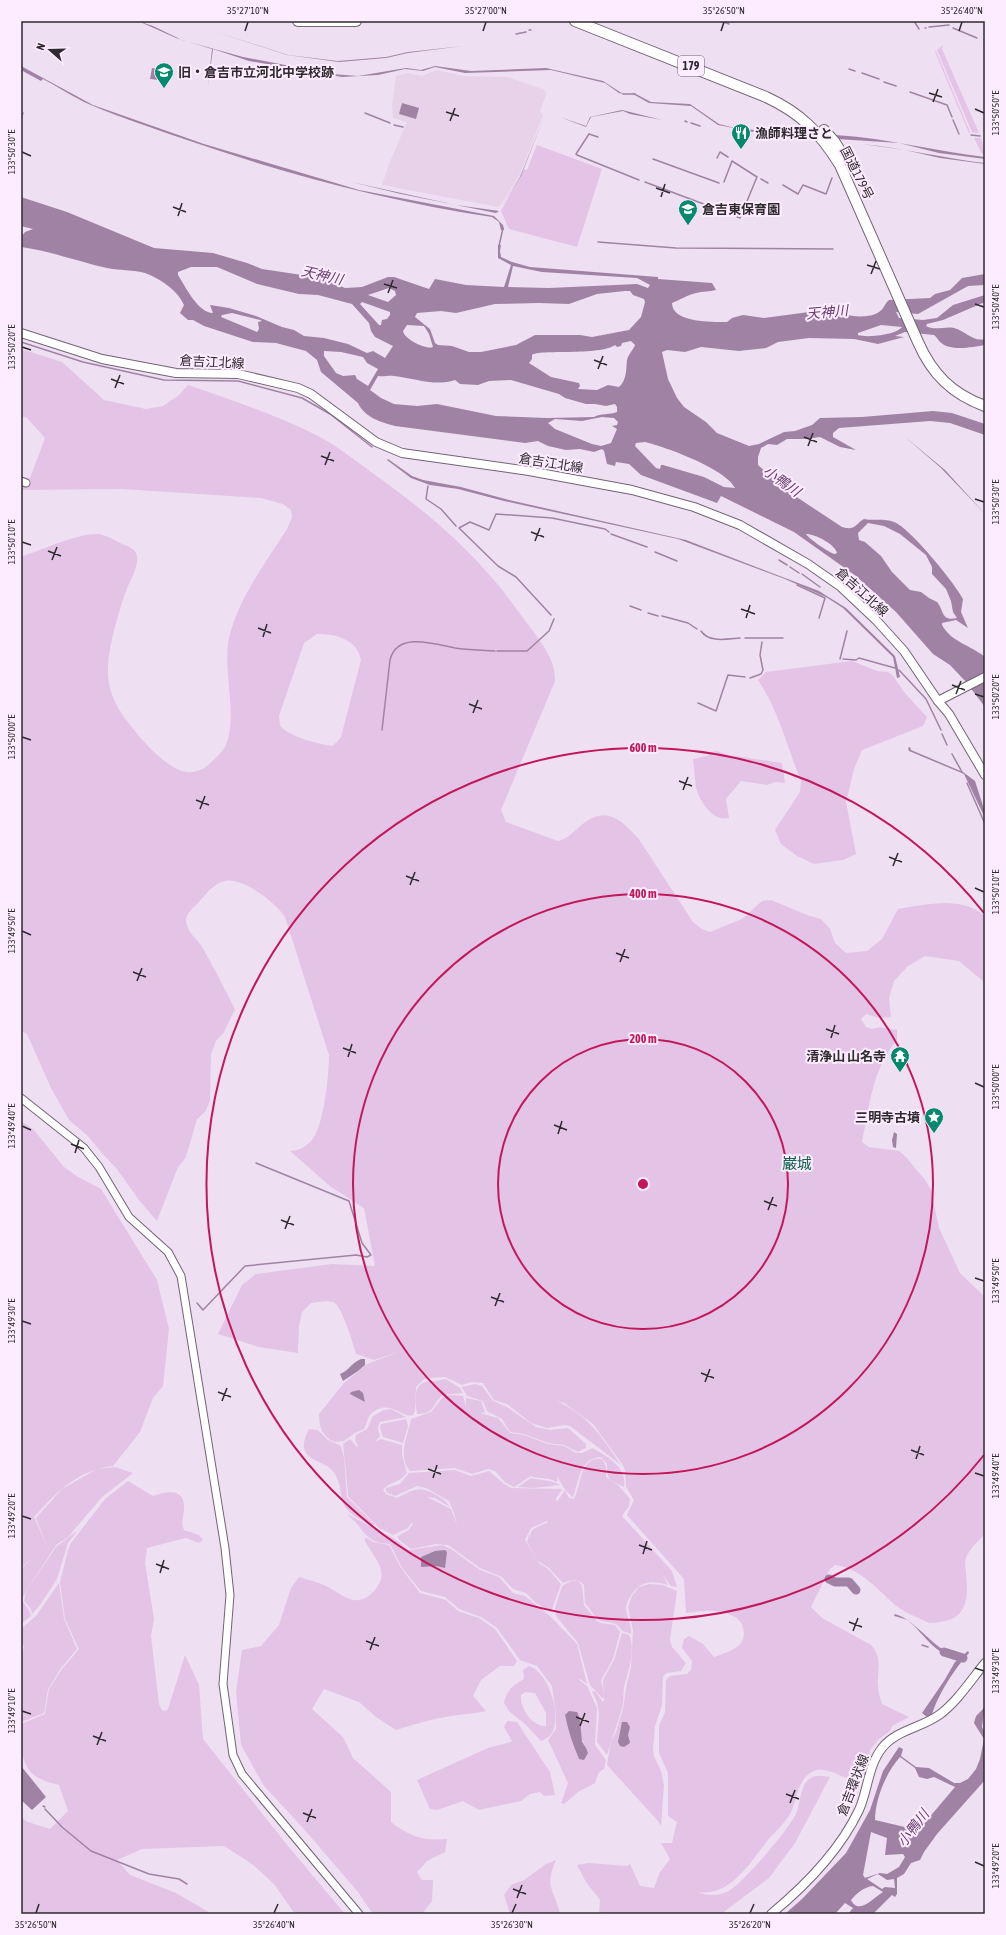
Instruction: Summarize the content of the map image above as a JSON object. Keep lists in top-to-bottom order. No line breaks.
{"streets":{"highway":["179","国道179号"],"main road":["倉吉江北線","倉吉環状線"]},"districts":["巌城"],"water":["天神川","小鴨川"],"places":{"school or university":["旧・倉吉市立河北中学校跡","倉吉東保育園"],"restaurant":["漁師料理さと"],"temple":["清浄山 山名寺"],"place":["三明寺古墳"]},"north":"left","coordinates":["35°27'10\"N","35°27'00\"N","35°26'50\"N","35°26'40\"N","133°50'50\"E","133°50'30\"E","133°50'40\"E","133°50'20\"E","133°50'10\"E","133°50'00\"E","133°49'50\"E","133°49'40\"E","133°49'30\"E","133°49'20\"E","133°49'10\"E","35°26'30\"N","35°26'20\"N"],"rings":["600 m","400 m","200 m"]}
